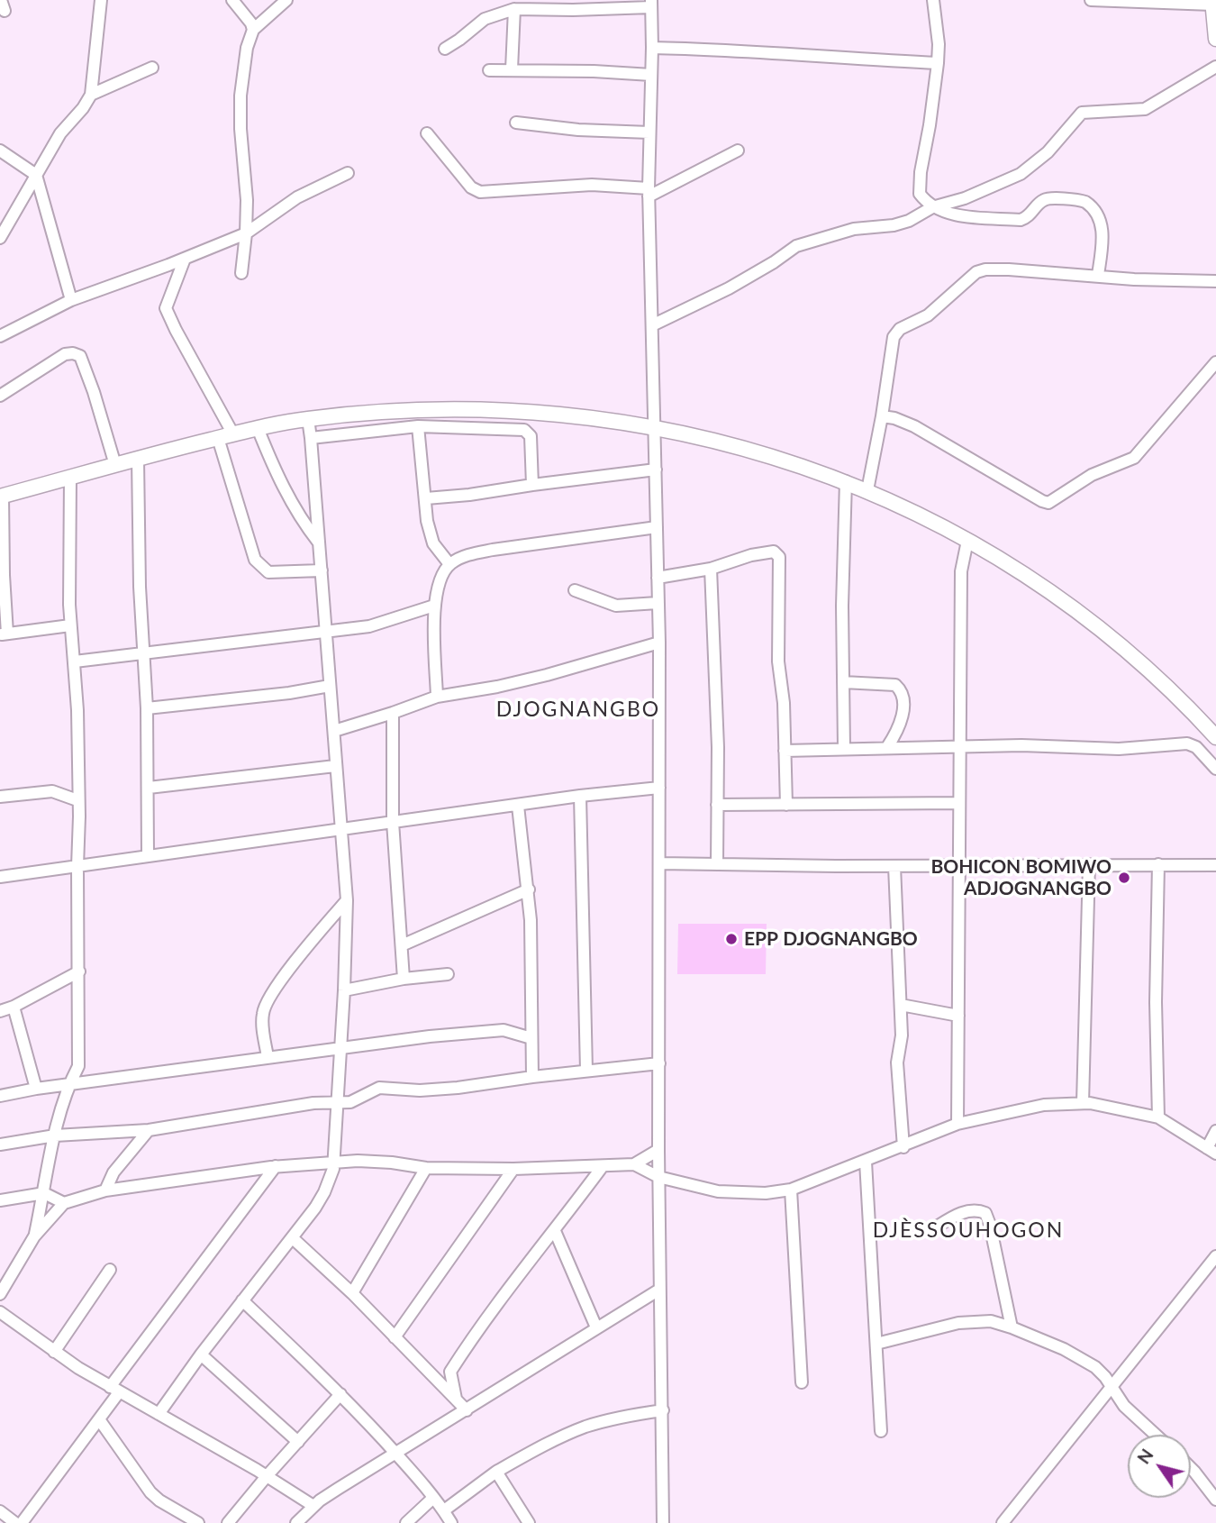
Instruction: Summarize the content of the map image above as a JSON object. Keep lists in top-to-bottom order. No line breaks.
{"districts":["DJOGNANGBO","DJÈSSOUHOGON"],"places":["BOHICON BOMIWO ADJOGNANGBO","EPP DJOGNANGBO"],"north":"top left"}
